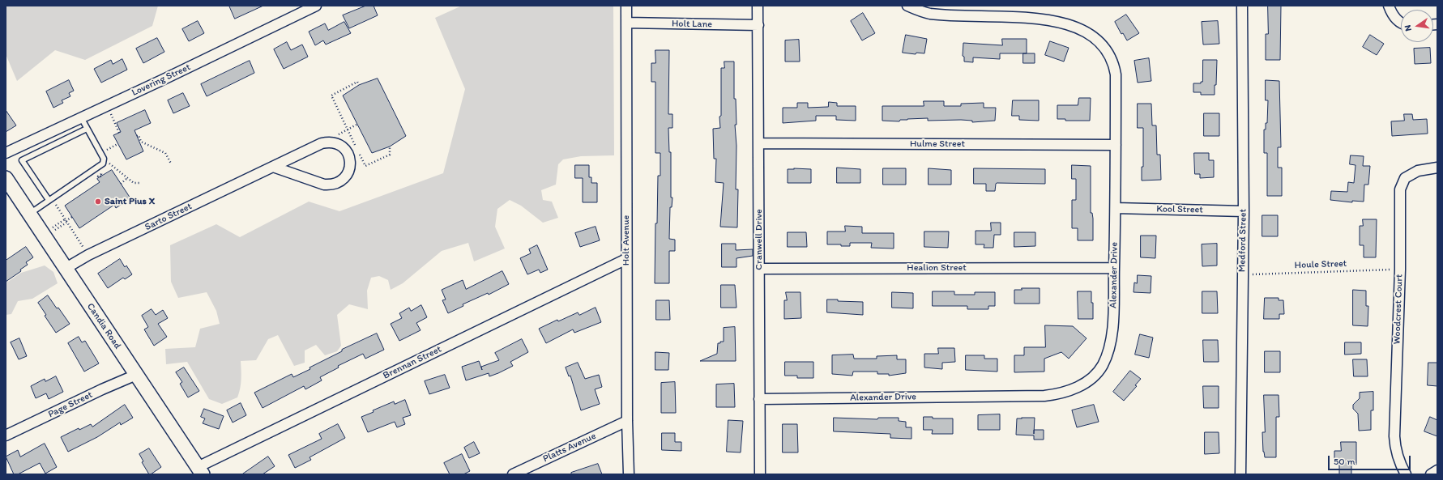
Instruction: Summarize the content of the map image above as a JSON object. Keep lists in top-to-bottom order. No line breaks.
{"streets":{"main road":["Candia Road"],"street":["Holt Lane","Lovering Street","Hulme Street","Kool Street","Sarto Street","Cranwell Drive","Holt Avenue","Medford Street","Healion Street","Alexander Drive","Woodcrest Court","Brennan Street","Page Street","Platts Avenue"],"path":["Houle Street"]},"crossings":[["Holt Lane","Cranwell Drive"],["Holt Lane","Holt Avenue"],["Hulme Street","Cranwell Drive"],["Hulme Street","Alexander Drive"],["Kool Street","Medford Street"],["Kool Street","Alexander Drive"],["Sarto Street","Candia Road"],["Cranwell Drive","Healion Street"],["Cranwell Drive","Alexander Drive"],["Holt Avenue","Brennan Street"],["Holt Avenue","Platts Avenue"],["Medford Street","Houle Street"],["Houle Street","Woodcrest Court"],["Healion Street","Alexander Drive"],["Candia Road","Brennan Street"],["Candia Road","Page Street"]],"places":["Saint Pius X"],"scale_bar":"50 m","north":"left"}
